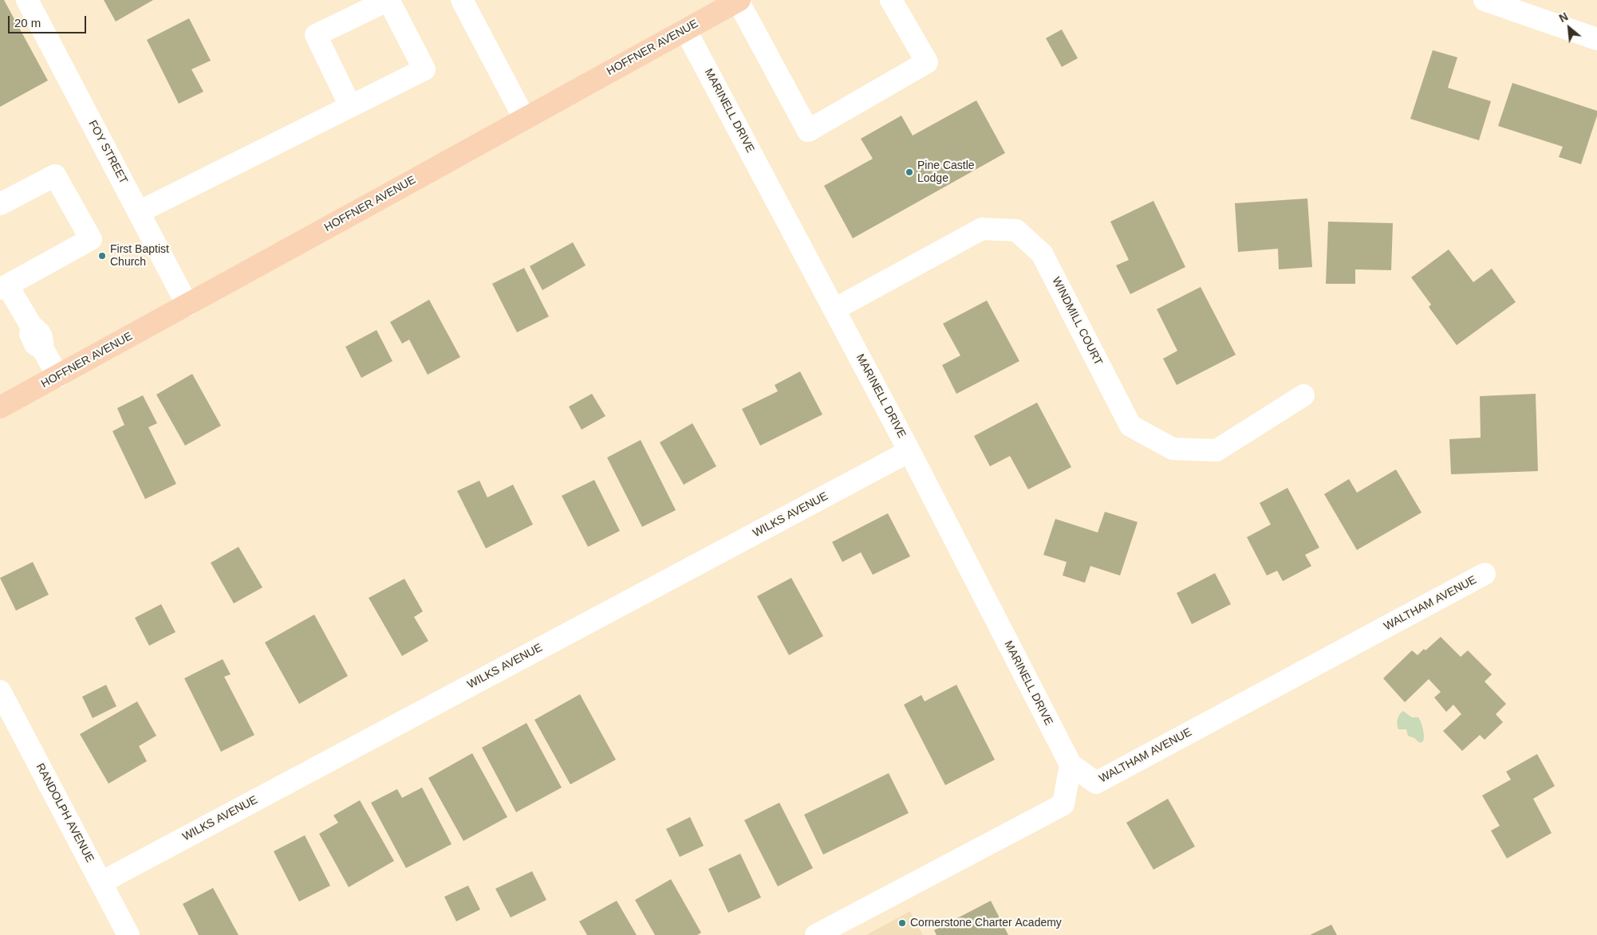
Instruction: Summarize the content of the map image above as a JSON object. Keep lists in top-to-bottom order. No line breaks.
{"streets":{"main road":["HOFFNER AVENUE"],"street":["MARINELL DRIVE","FOY STREET","WINDMILL COURT","WILKS AVENUE","WALTHAM AVENUE","RANDOLPH AVENUE"]},"crossings":[["HOFFNER AVENUE","MARINELL DRIVE"],["HOFFNER AVENUE","FOY STREET"],["MARINELL DRIVE","WINDMILL COURT"],["MARINELL DRIVE","WILKS AVENUE"],["MARINELL DRIVE","WALTHAM AVENUE"],["WILKS AVENUE","RANDOLPH AVENUE"]],"places":["Pine Castle Lodge","First Baptist Church","Cornerstone Charter Academy"],"scale_bar":"20 m","north":"top left"}
